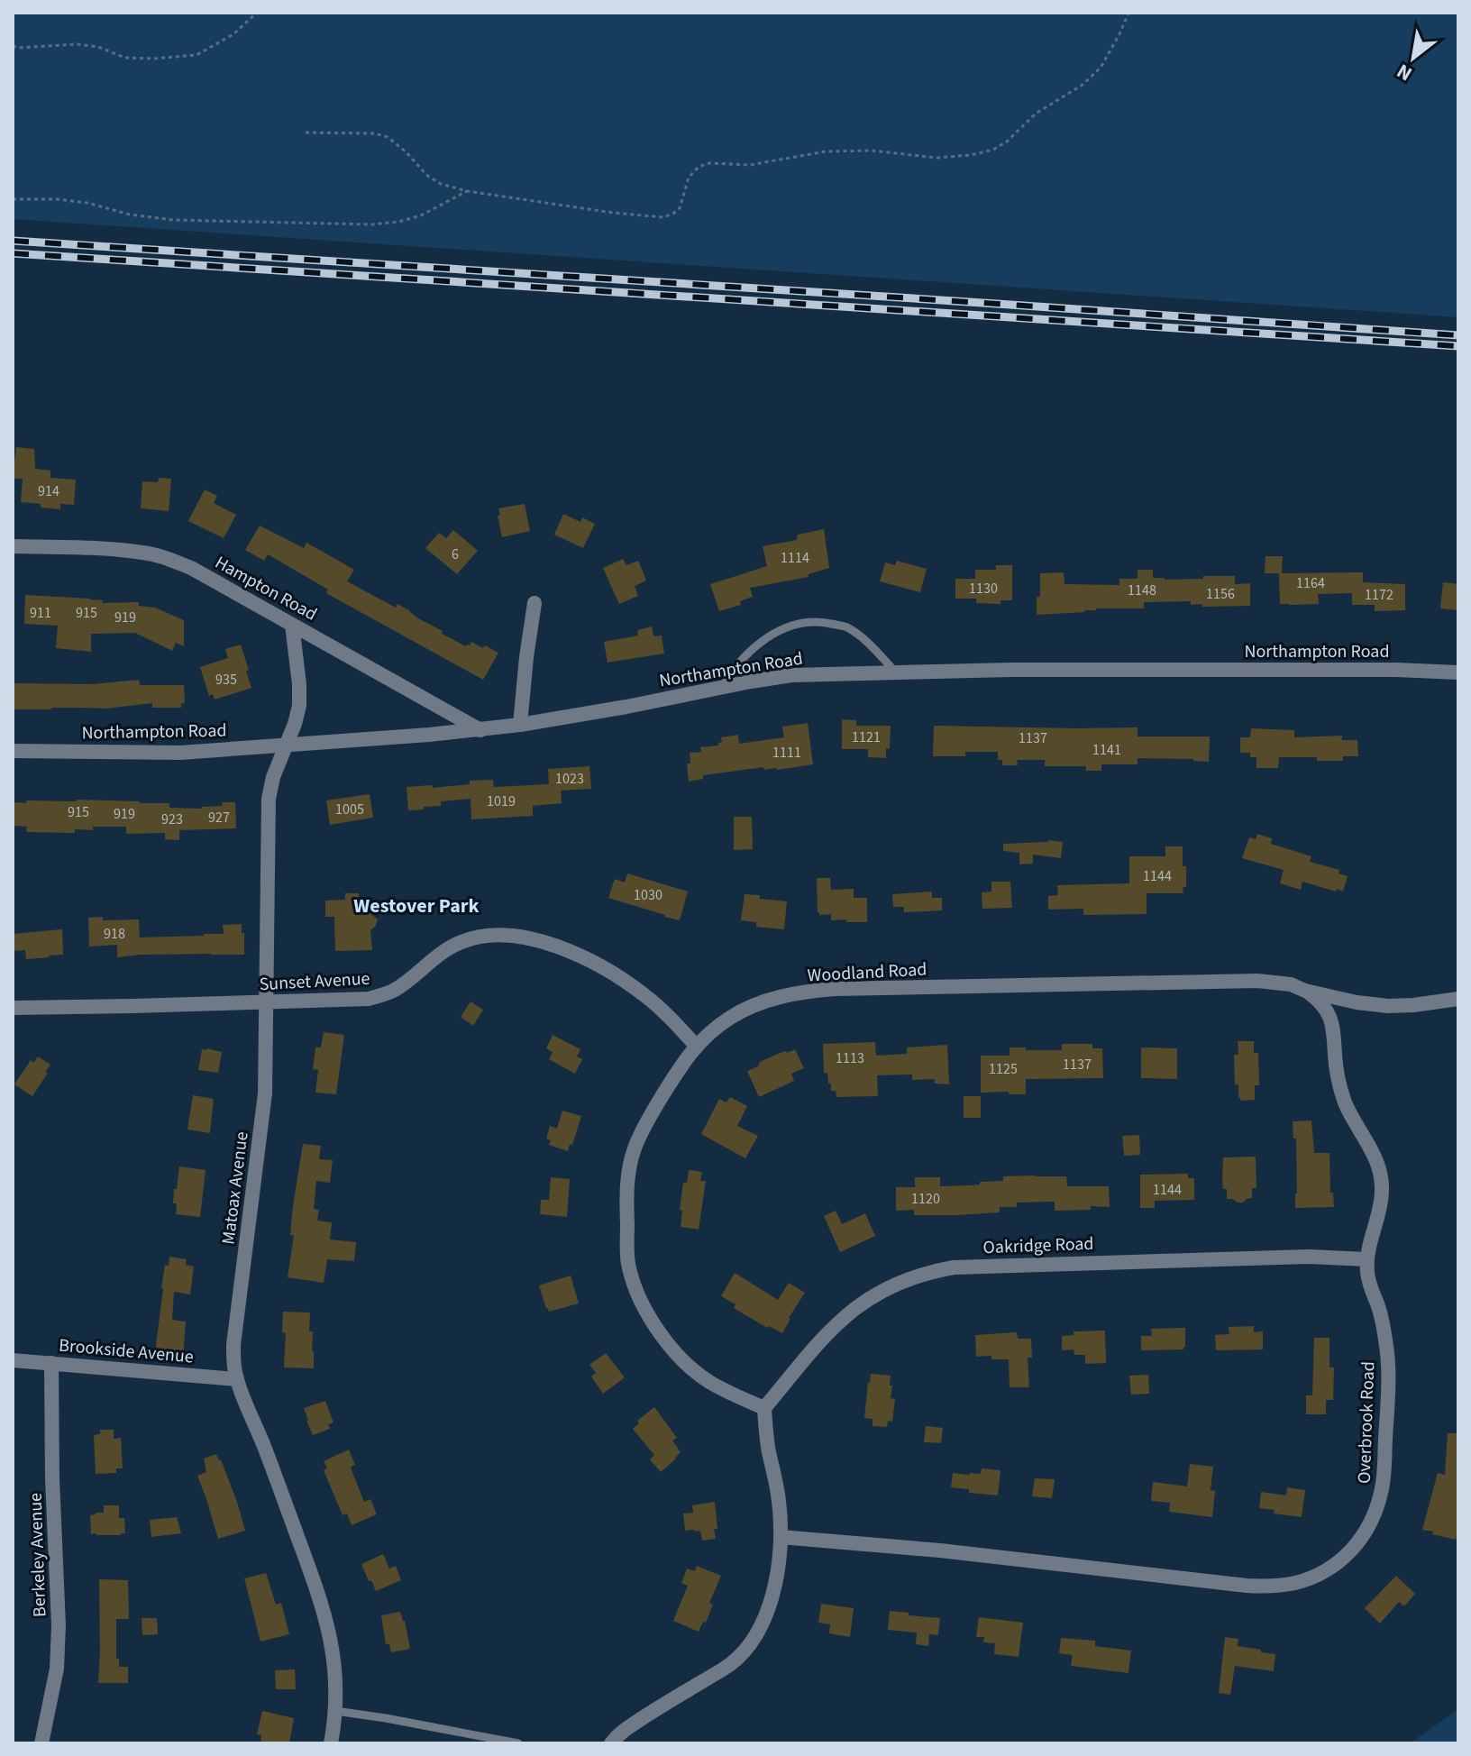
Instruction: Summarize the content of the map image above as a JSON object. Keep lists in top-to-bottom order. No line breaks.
{"streets":{"street":["Hampton Road","Northampton Road","Woodland Road","Sunset Avenue","Matoax Avenue","Oakridge Road","Brookside Avenue","Overbrook Road","Berkeley Avenue"]},"crossings":[["Hampton Road","Northampton Road"],["Hampton Road","Matoax Avenue"],["Northampton Road","Matoax Avenue"],["Woodland Road","Sunset Avenue"],["Woodland Road","Oakridge Road"],["Woodland Road","Overbrook Road"],["Sunset Avenue","Matoax Avenue"],["Matoax Avenue","Brookside Avenue"],["Oakridge Road","Overbrook Road"],["Brookside Avenue","Berkeley Avenue"]],"districts":["Westover Park"],"house_numbers":["914","6","1114","1164","1130","1148","1156","1172","911","915","919","935","1121","1137","1141","1111","1023","1019","1005","915","919","927","923","1144","1030","918","1113","1137","1125","1144","1120"],"north":"bottom left"}
